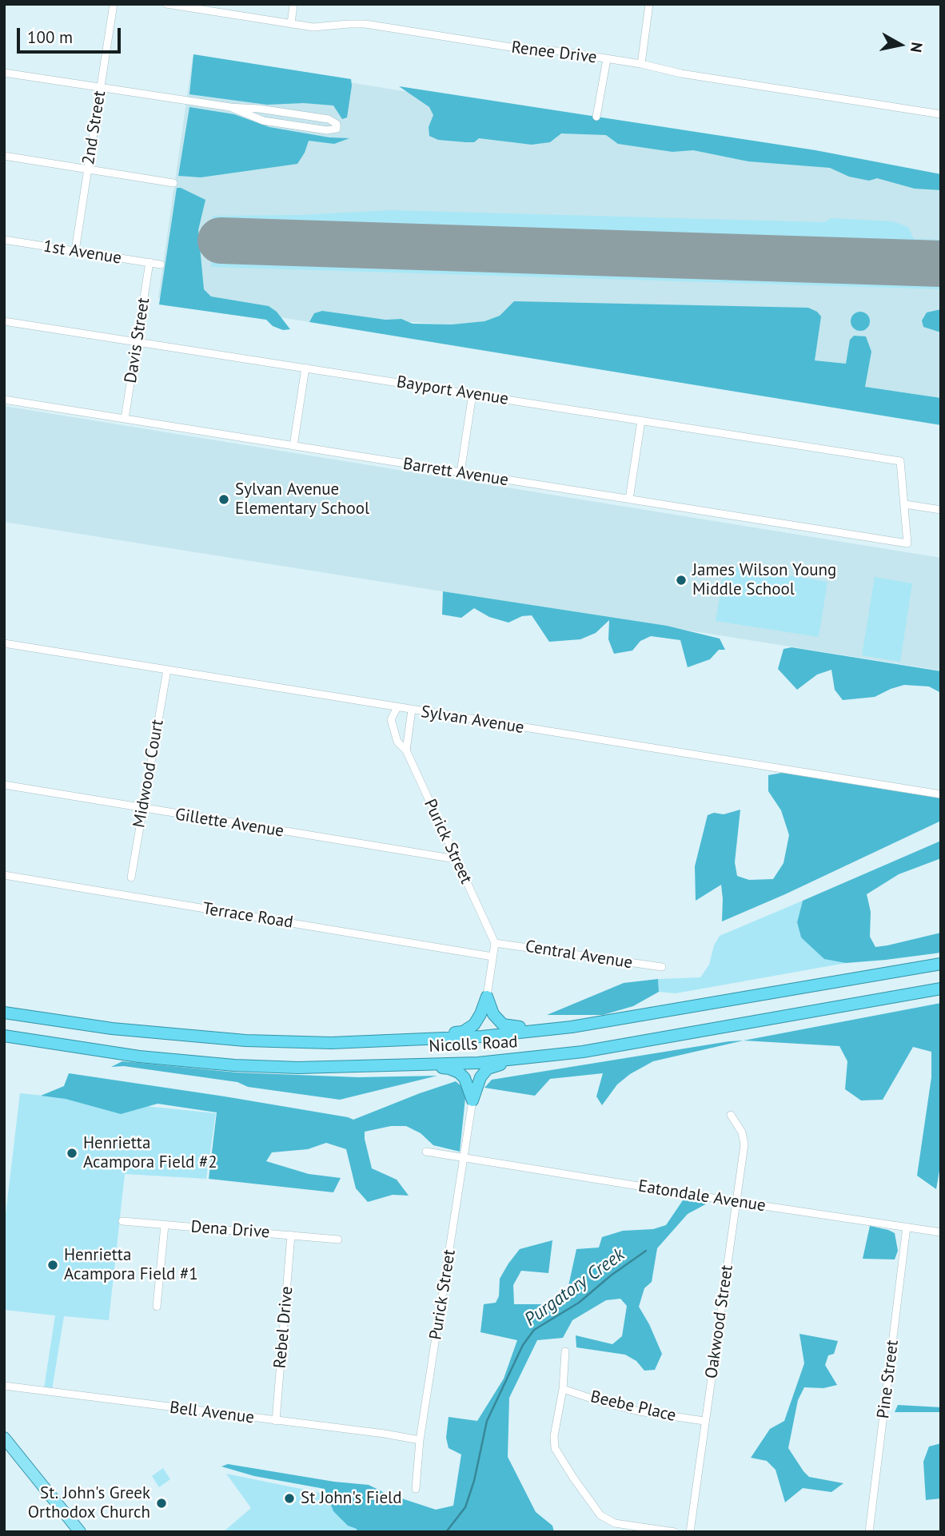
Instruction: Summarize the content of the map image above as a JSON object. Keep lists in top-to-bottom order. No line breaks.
{"streets":{"highway":["Nicolls Road"],"street":["Renee Drive","2nd Street","1st Avenue","Davis Street","Bayport Avenue","Barrett Avenue","Sylvan Avenue","Midwood Court","Gillette Avenue","Purick Street","Terrace Road","Central Avenue","Eatondale Avenue","Dena Drive","Oakwood Street","Rebel Drive","Pine Street","Beebe Place","Bell Avenue"]},"crossings":[["2nd Street","1st Avenue"],["1st Avenue","Davis Street"],["Davis Street","Bayport Avenue"],["Davis Street","Barrett Avenue"],["Bayport Avenue","Barrett Avenue"],["Sylvan Avenue","Midwood Court"],["Sylvan Avenue","Purick Street"],["Midwood Court","Gillette Avenue"],["Gillette Avenue","Purick Street"],["Purick Street","Central Avenue"],["Purick Street","Eatondale Avenue"],["Purick Street","Bell Avenue"],["Eatondale Avenue","Oakwood Street"],["Eatondale Avenue","Pine Street"],["Dena Drive","Rebel Drive"],["Oakwood Street","Beebe Place"],["Rebel Drive","Bell Avenue"]],"water":["Purgatory Creek"],"places":["Sylvan Avenue Elementary School","James Wilson Young Middle School","Henrietta Acampora Field #2","Henrietta Acampora Field #1","St John's Field","St. John's Greek Orthodox Church"],"scale_bar":"100 m","north":"right"}
